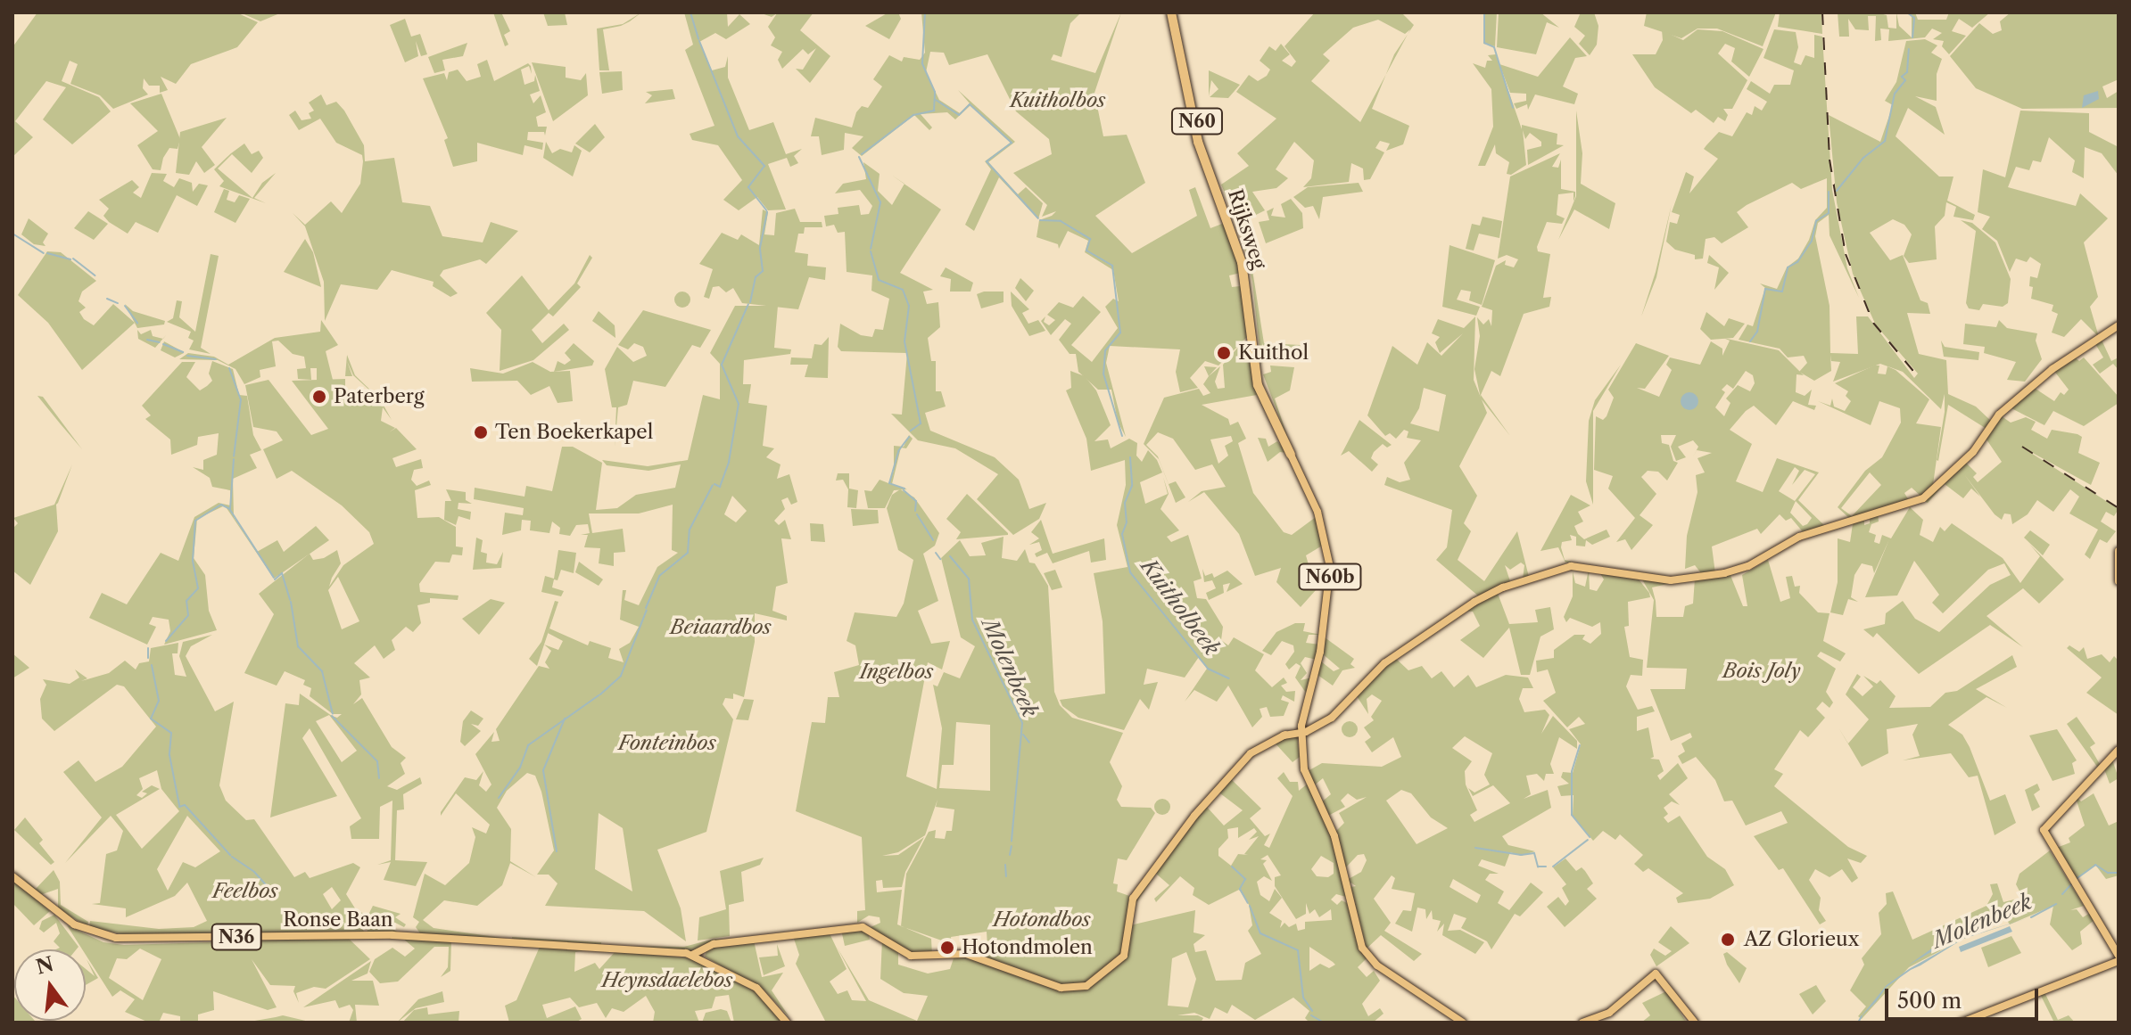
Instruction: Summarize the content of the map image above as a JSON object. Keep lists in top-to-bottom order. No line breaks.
{"streets":{"highway":["N60","Rijksweg"],"main road":["N60b","Ronse Baan","N36"]},"crossings":[["Rijksweg","N60b"],["Ronse Baan","N36"]],"water":["Kuitholbeek","Molenbeek"],"parks":["Kuitholbos","Beiaardbos","Bois Joly","Ingelbos","Fonteinbos","Feelbos","Hotondbos","Heynsdaelebos"],"places":["Kuithol","Paterberg","Ten Boekerkapel","AZ Glorieux","Hotondmolen"],"scale_bar":"500 m","north":"top"}
